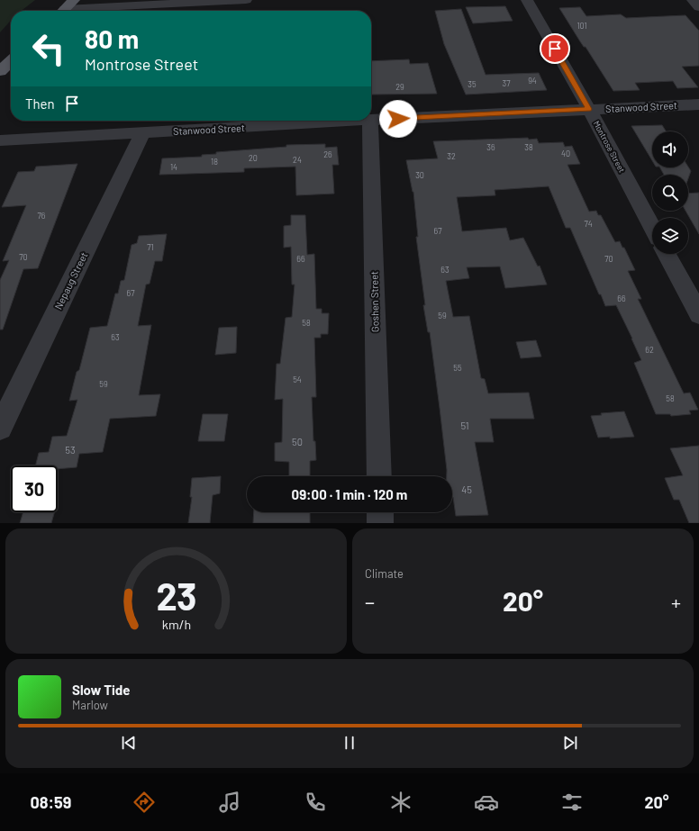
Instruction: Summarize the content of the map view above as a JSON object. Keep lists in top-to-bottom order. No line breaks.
{"streets":{"street":["Stanwood Street","Montrose Street","Nepaug Street","Goshen Street"]},"crossings":[["Stanwood Street","Montrose Street"],["Stanwood Street","Nepaug Street"]],"house_numbers":["101","94","37","35","29","36","38","40","26","32","20","24","18","14","30","76","74","67","71","70","66","70","63","67","66","59","58","63","62","55","54","59","58","51","50","53","45"],"page":{"turn":["80 m","Montrose Street"],"then":"Then","limit":"30","trip":"09:00 · 1 min · 120 m","tile":"Climate","heat":["−","20°","+"],"song":["Slow Tide","Marlow"],"tabs":["08:59","20°"],"gauge":["23","km/h"]}}
